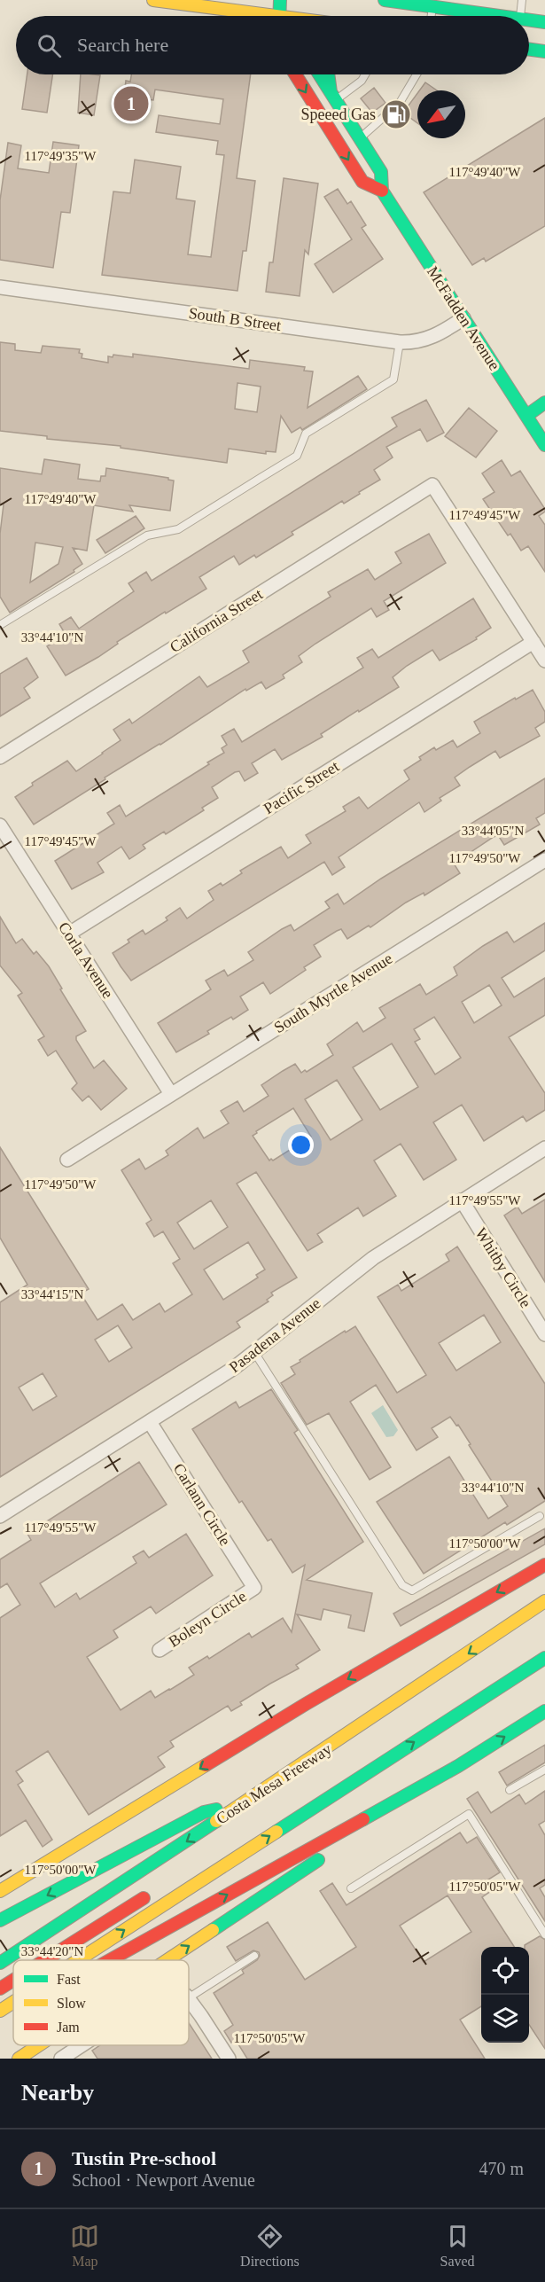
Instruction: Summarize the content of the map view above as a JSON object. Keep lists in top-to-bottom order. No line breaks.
{"streets":{"main road":["McFadden Avenue","Costa Mesa Freeway"],"street":["South B Street","California Street","Pacific Street","Corla Avenue","South Myrtle Avenue","Whitby Circle","Pasadena Avenue","Carlann Circle","Boleyn Circle"]},"crossings":[["McFadden Avenue","South B Street"],["California Street","Pacific Street"],["Pacific Street","Corla Avenue"],["Corla Avenue","South Myrtle Avenue"],["Whitby Circle","Pasadena Avenue"],["Pasadena Avenue","Carlann Circle"],["Carlann Circle","Boleyn Circle"]],"places":{"fuel station":["Speeed Gas"]},"legend":["Fast","Slow","Jam"],"north":"bottom left","page":{"search":"Search here","pins":"1","heading":"Nearby","list":[{"mark":"1","name":"Tustin Pre-school","note":"School · Newport Avenue","value":"470 m"}],"nav":["Map","Directions","Saved"]},"coordinates":["117°49'35\"W","117°49'40\"W","117°49'45\"W","33°44'10\"N","33°44'05\"N","117°49'50\"W","117°49'55\"W","33°44'15\"N","117°50'00\"W","117°50'05\"W","33°44'20\"N"]}
